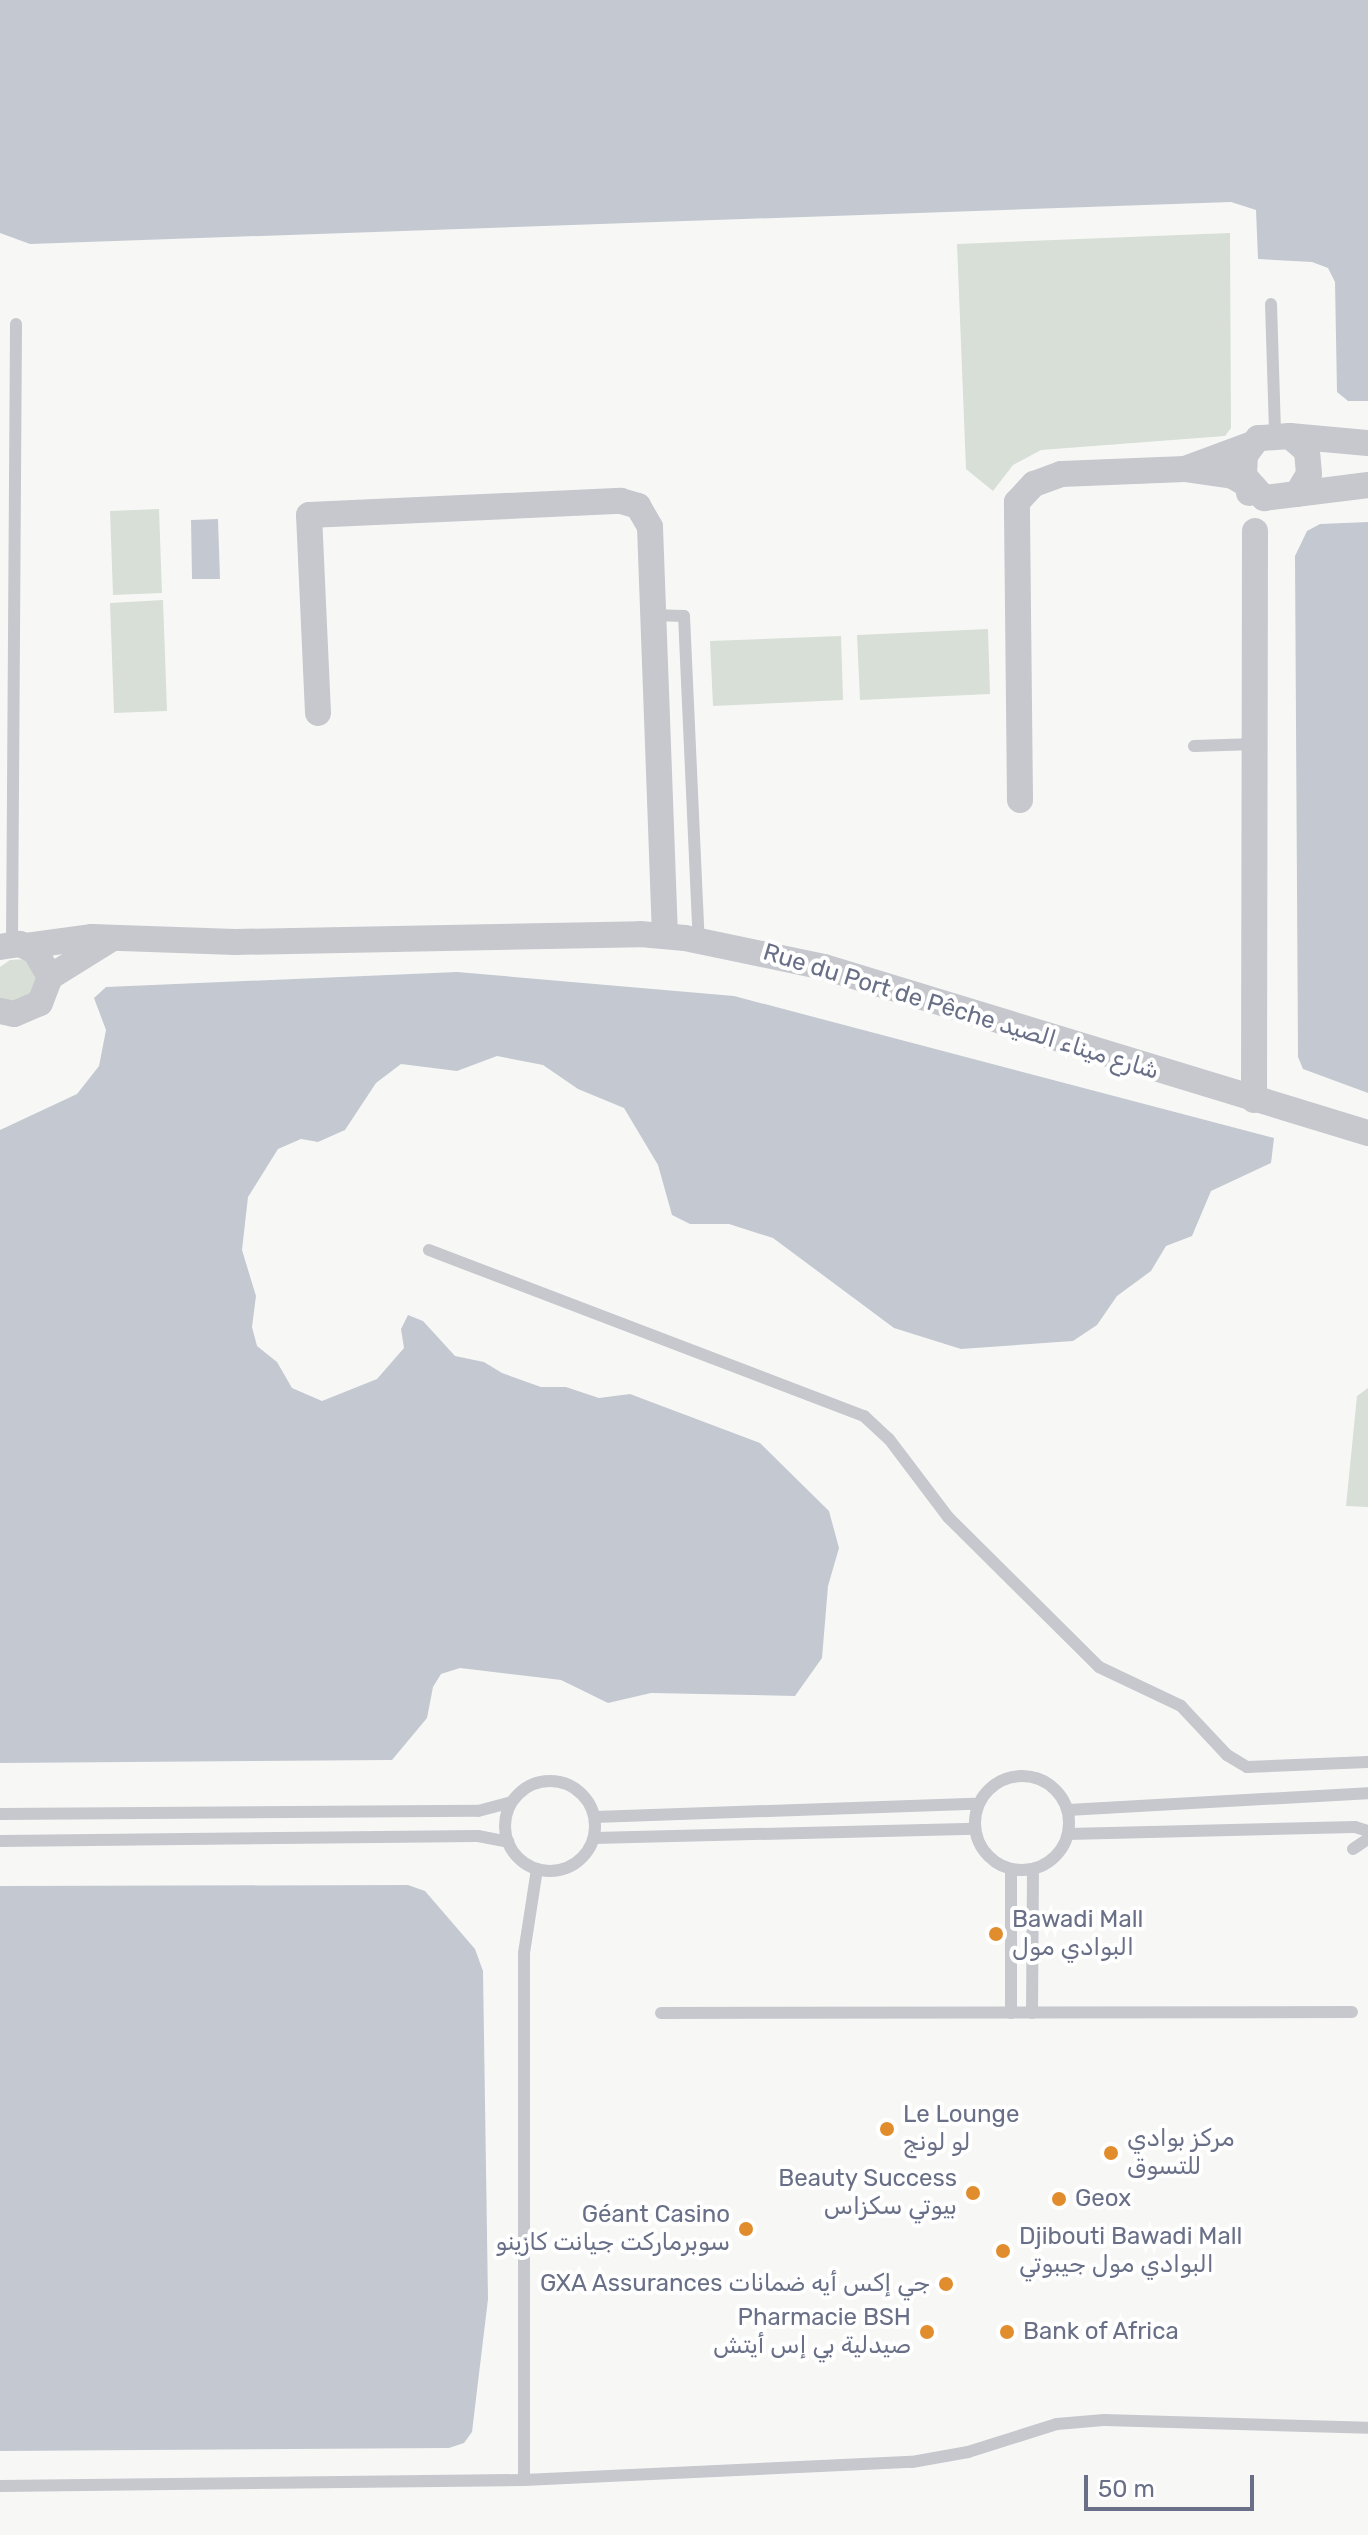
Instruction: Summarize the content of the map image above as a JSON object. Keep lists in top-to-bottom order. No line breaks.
{"streets":{"street":["Rue du Port de Pêche شارع ميناء الصيد"]},"places":["Bawadi Mall البوادي مول","Le Lounge لو لونج","مركز بوادي للتسوق","Beauty Success بيوتي سكزاس","Geox","Géant Casino سوبرماركت جيانت كازينو","Djibouti Bawadi Mall البوادي مول جيبوتي","GXA Assurances جي إكس أيه ضمانات","Pharmacie BSH صيدلية بي إس أيتش","Bank of Africa"],"scale_bar":"50 m"}
